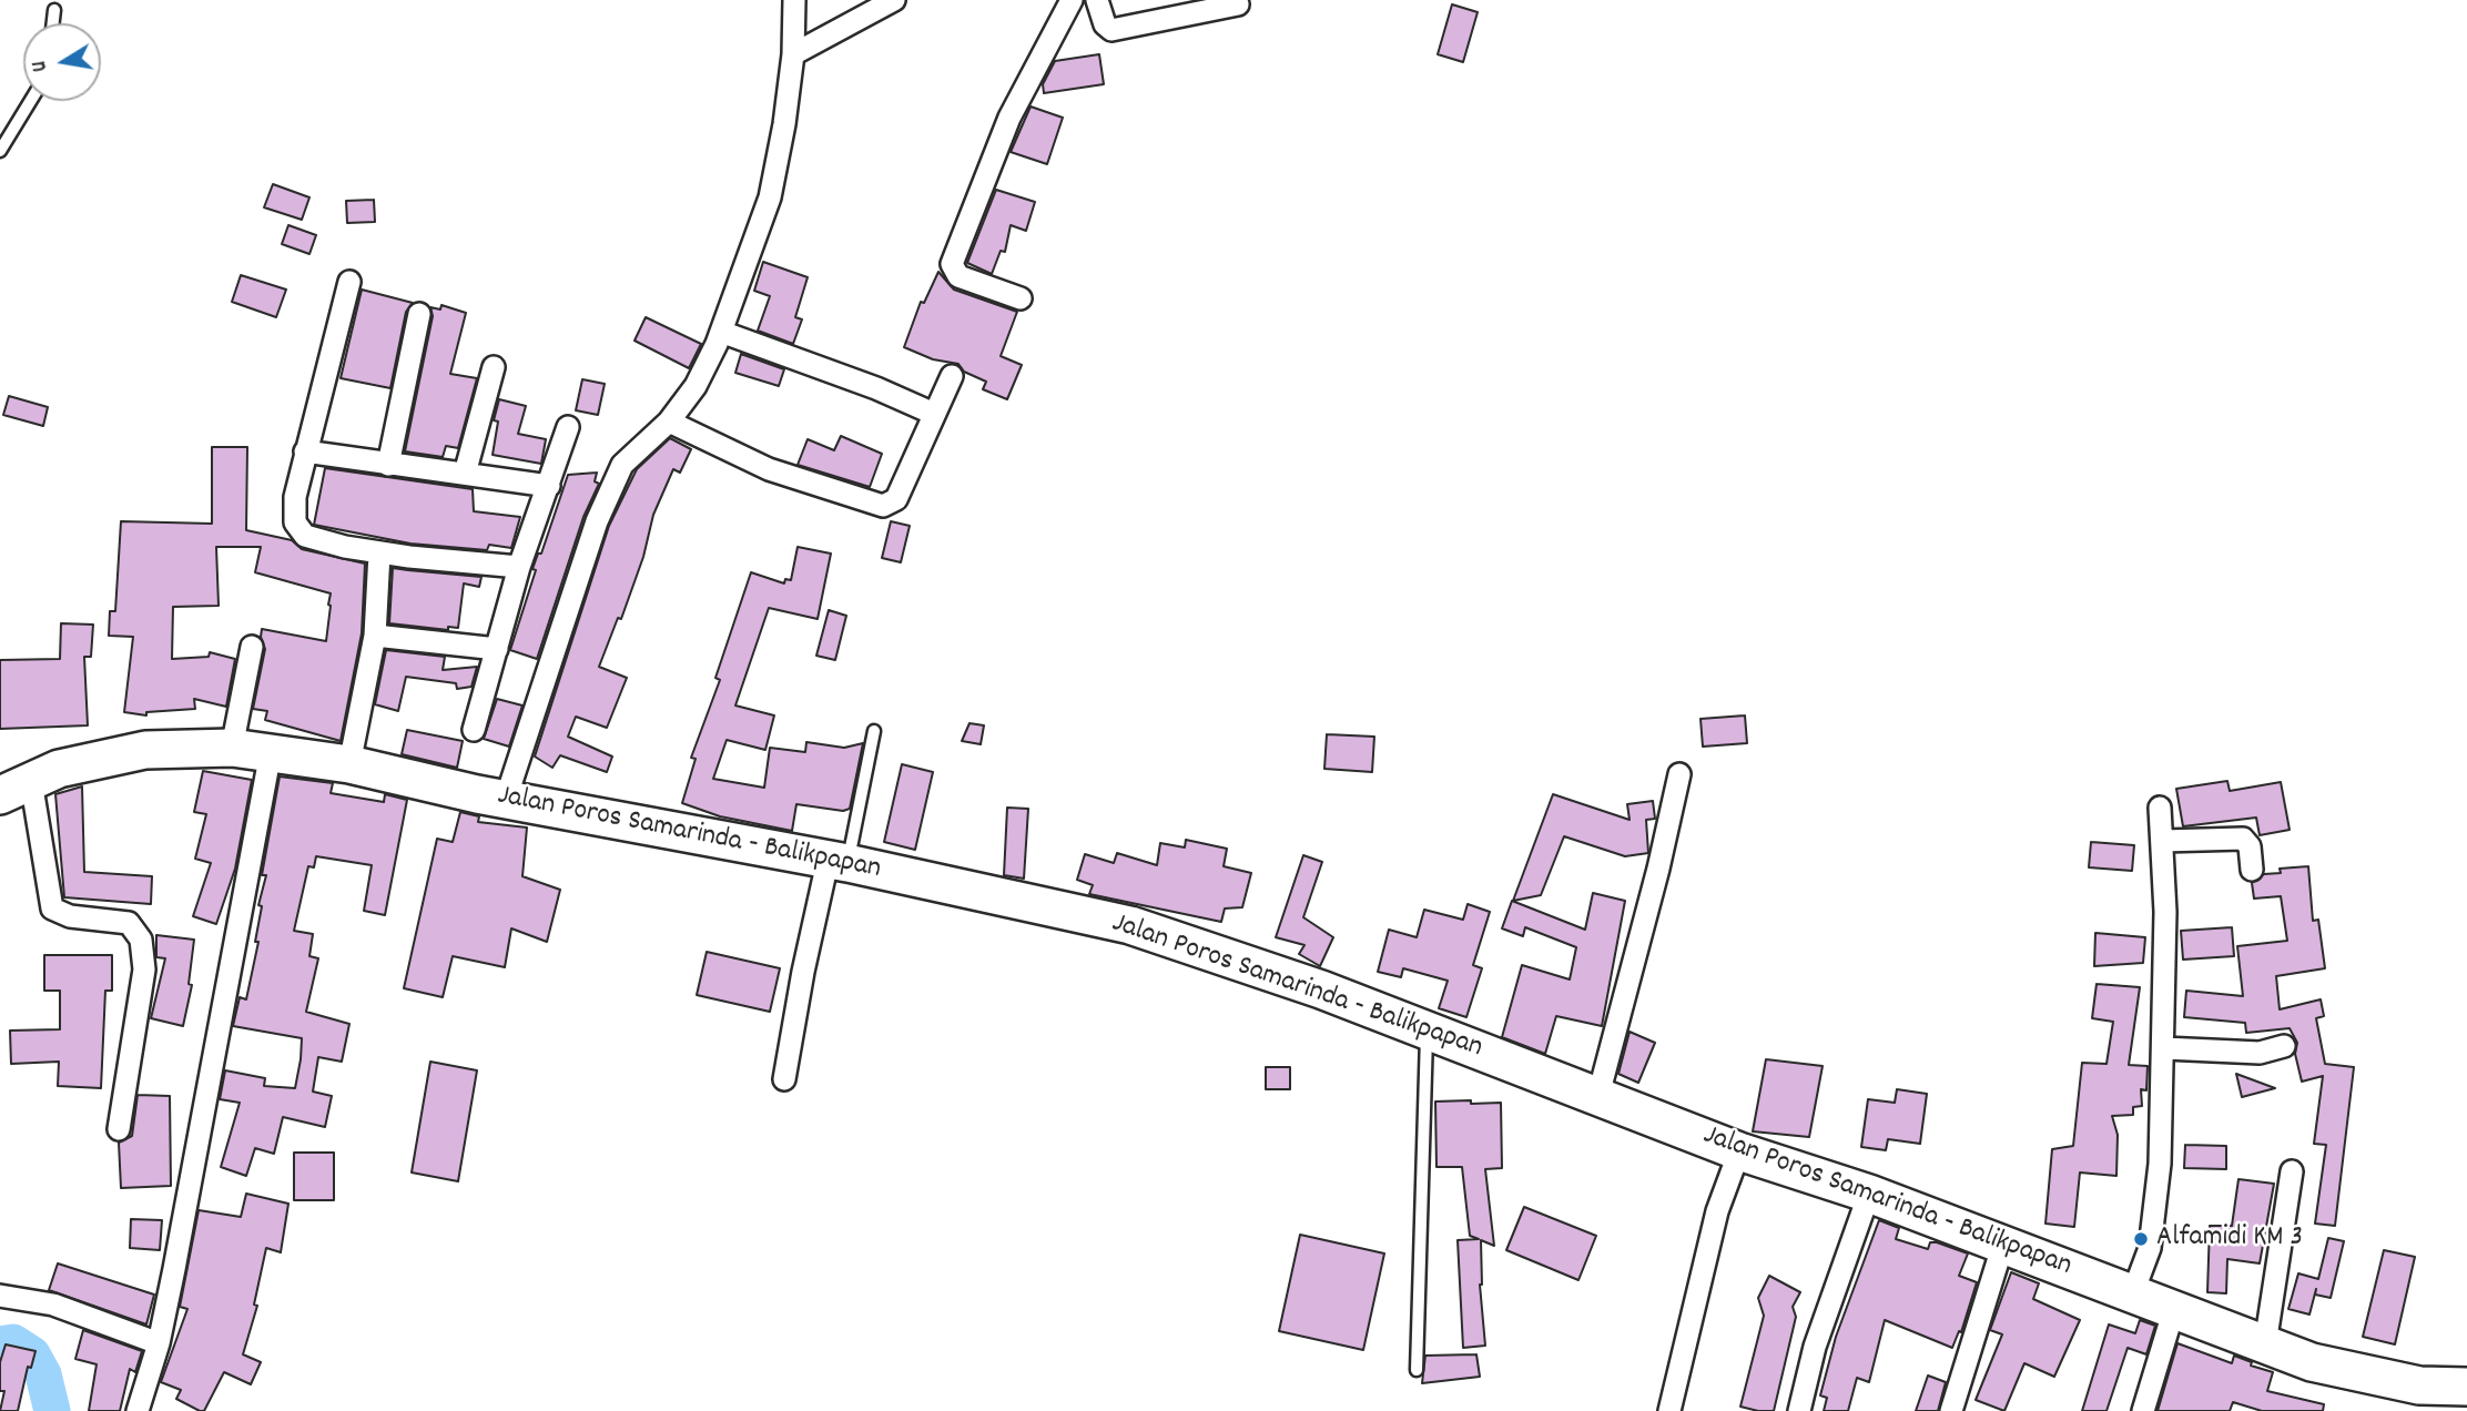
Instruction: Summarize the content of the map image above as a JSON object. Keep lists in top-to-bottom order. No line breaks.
{"streets":{"highway":["Jalan Poros Samarinda - Balikpapan"]},"places":["Alfamidi KM 3"],"north":"left"}
